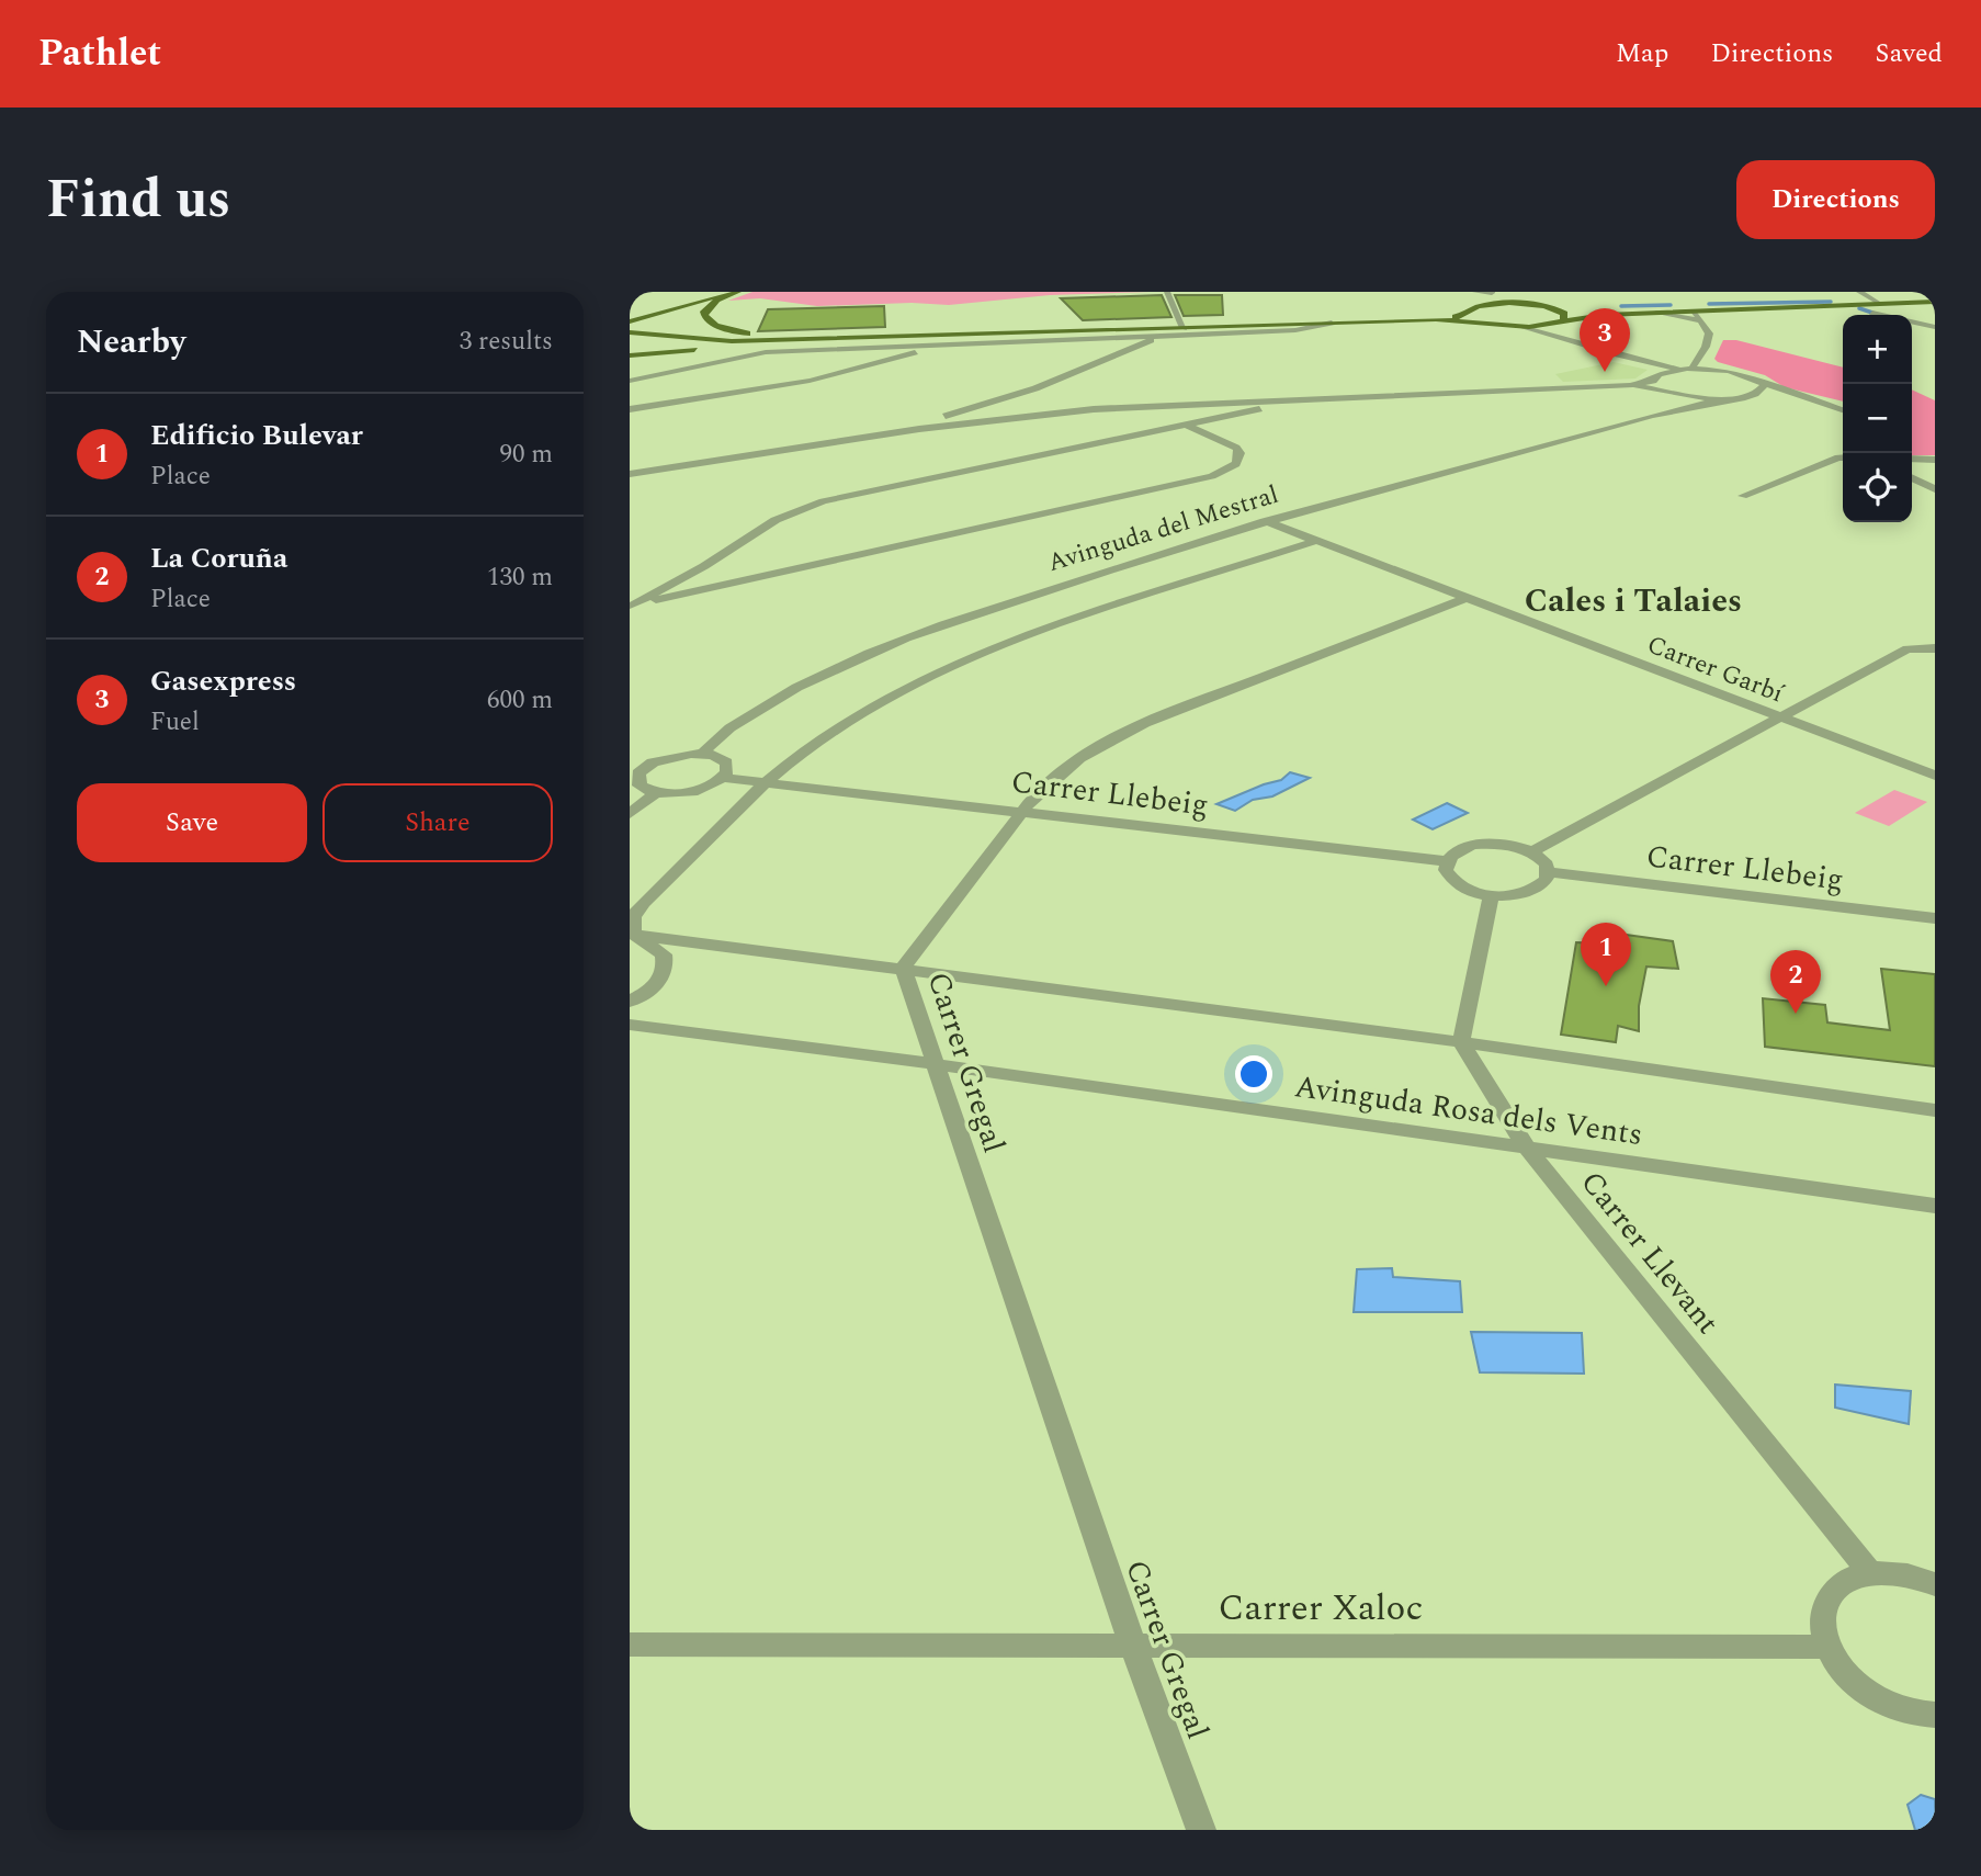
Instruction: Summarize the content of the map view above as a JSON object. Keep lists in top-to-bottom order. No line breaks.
{"streets":{"street":["Avinguda del Mestral","Carrer Garbí","Carrer Llebeig","Carrer Gregal","Avinguda Rosa dels Vents","Carrer Llevant","Carrer Xaloc"]},"crossings":[["Avinguda del Mestral","Carrer Garbí"],["Avinguda del Mestral","Carrer Llebeig"],["Avinguda del Mestral","Avinguda Rosa dels Vents"],["Carrer Garbí","Carrer Gregal"],["Carrer Llebeig","Carrer Gregal"],["Carrer Gregal","Avinguda Rosa dels Vents"],["Carrer Gregal","Carrer Xaloc"],["Avinguda Rosa dels Vents","Carrer Llevant"]],"districts":["Cales i Talaies"],"page":{"header":"Pathlet","nav":["Map","Directions","Saved"],"title":"Find us","buttons":["Directions",["Save","Share"]],"heading":["Nearby","3 results"],"pins":["3","1","2"],"map_buttons":["+","−"],"list":[{"mark":"1","name":"Edificio Bulevar","note":"Place","value":"90 m"},{"mark":"2","name":"La Coruña","note":"Place","value":"130 m"},{"mark":"3","name":"Gasexpress","note":"Fuel","value":"600 m"}]}}
